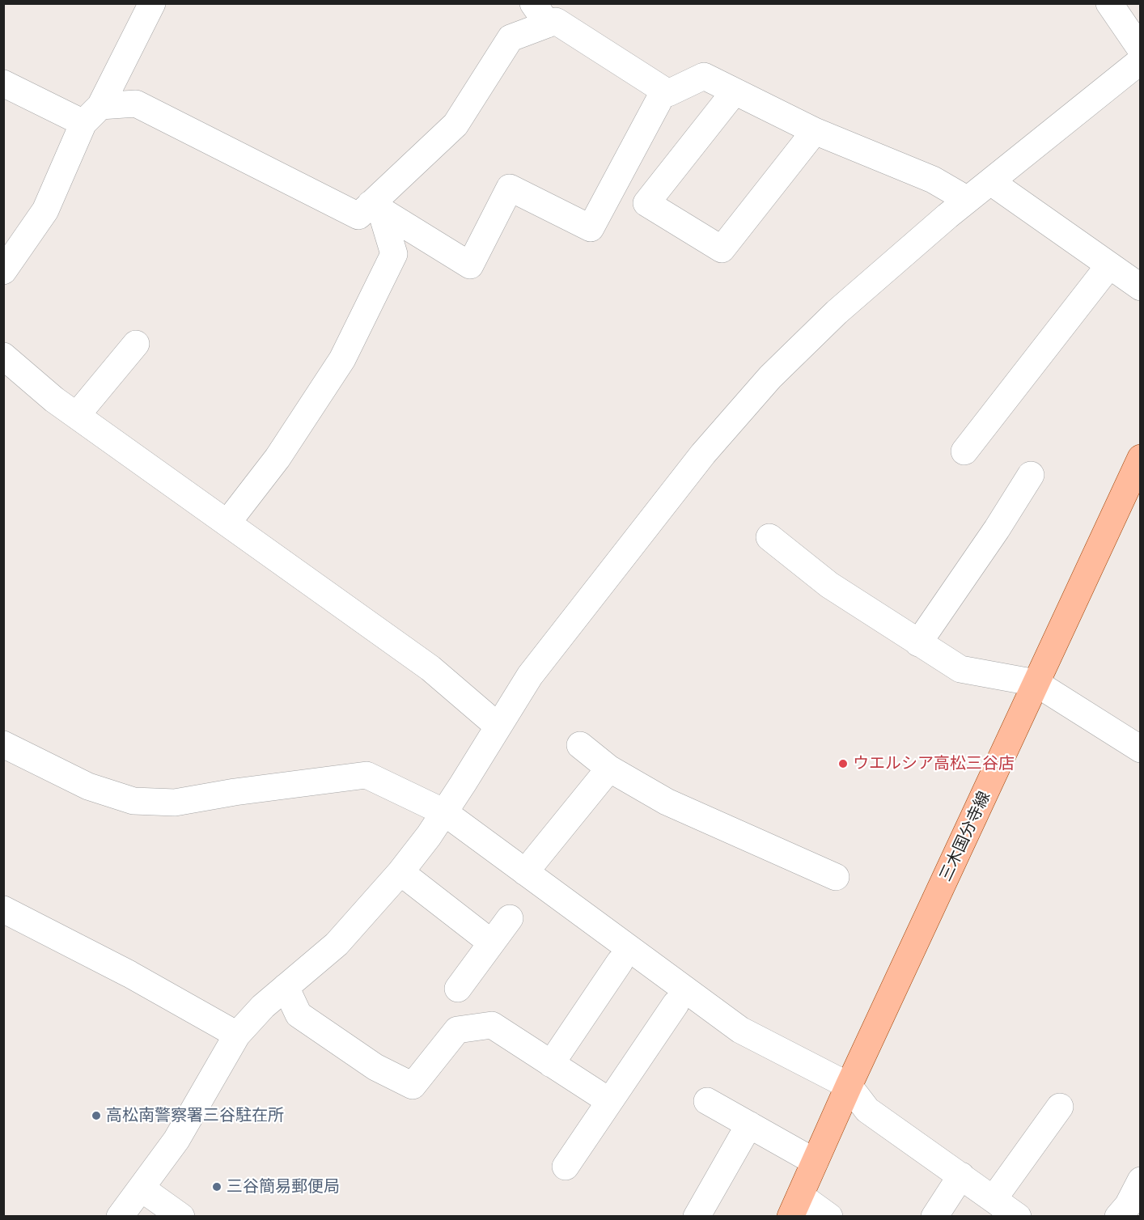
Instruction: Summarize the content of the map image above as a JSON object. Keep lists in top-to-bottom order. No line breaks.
{"streets":{"main road":["三木国分寺線"]},"places":["ウエルシア高松三谷店","高松南警察署三谷駐在所","三谷簡易郵便局"]}
